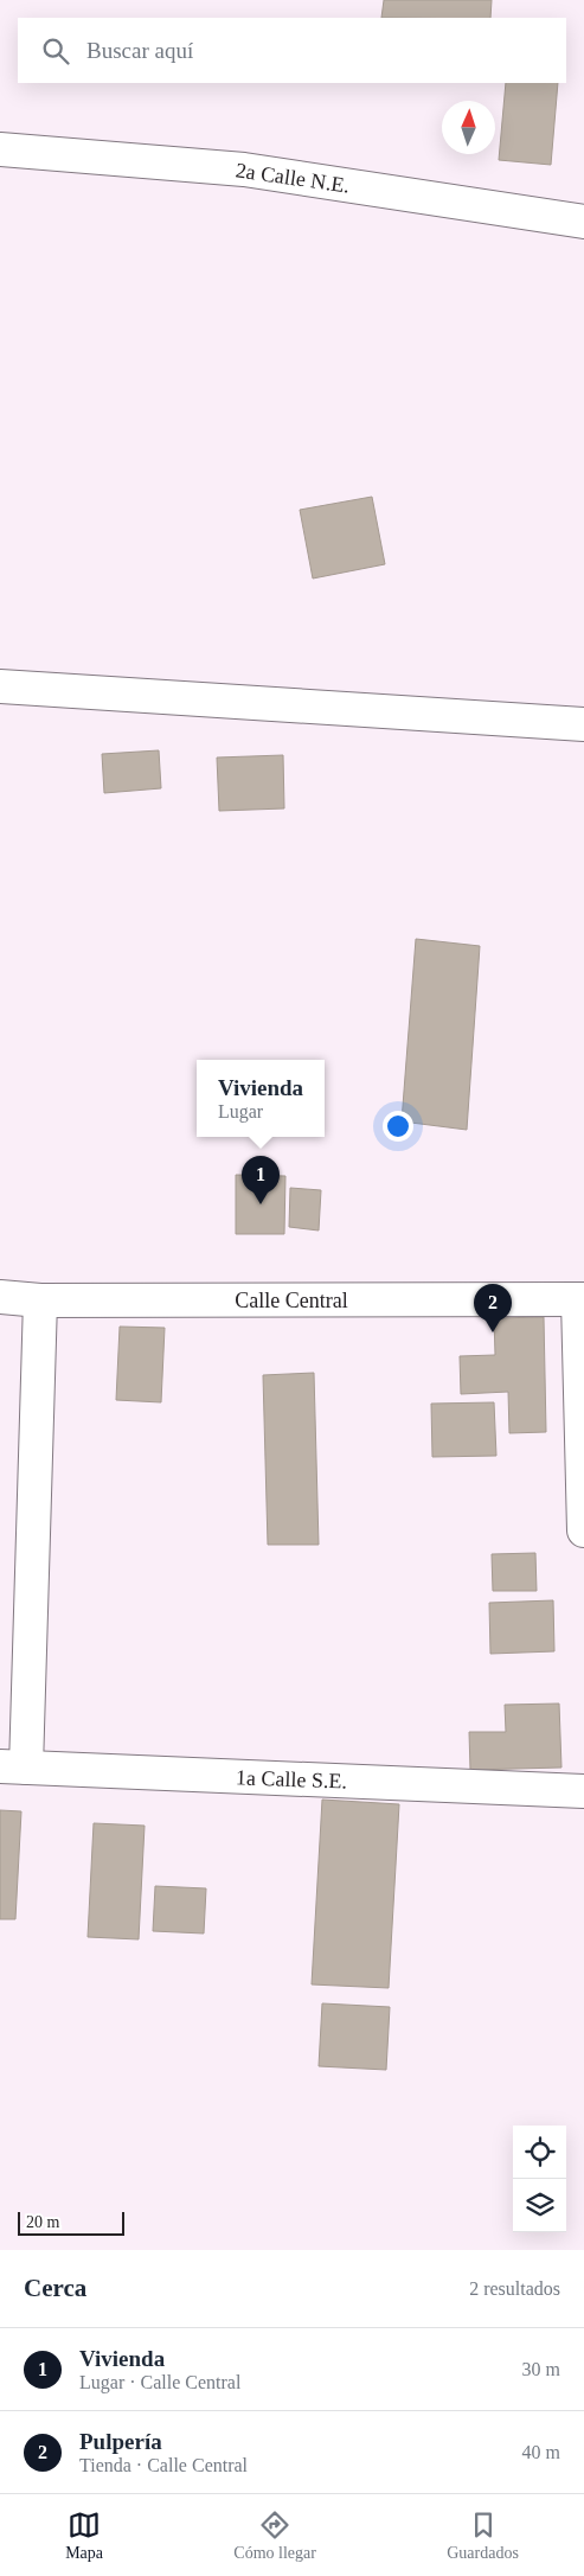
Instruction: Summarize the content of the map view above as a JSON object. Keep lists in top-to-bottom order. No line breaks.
{"streets":{"street":["2a Calle N.E.","Calle Central","1a Calle S.E."]},"scale_bar":"20 m","north":"top","page":{"search":"Buscar aquí","popup":["Vivienda","Lugar"],"pins":["1","2"],"scale":"20 m","heading":["Cerca","2 resultados"],"list":[{"mark":"1","name":"Vivienda","note":"Lugar · Calle Central","value":"30 m"},{"mark":"2","name":"Pulpería","note":"Tienda · Calle Central","value":"40 m"}],"nav":["Mapa","Cómo llegar","Guardados"]}}
